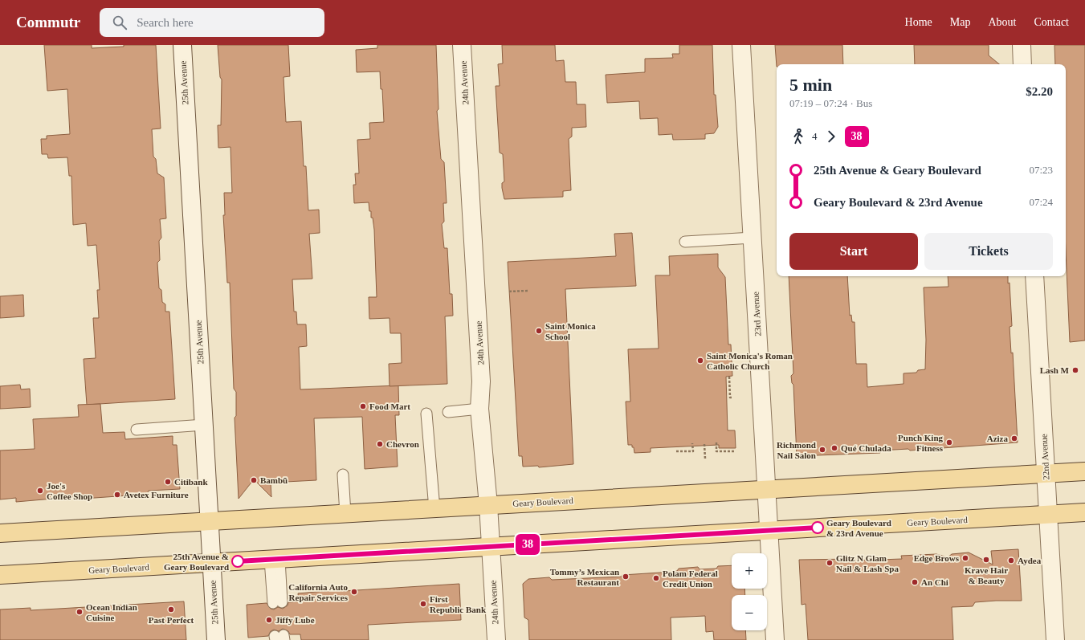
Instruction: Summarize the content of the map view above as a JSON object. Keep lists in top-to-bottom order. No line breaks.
{"streets":{"main road":["Geary Boulevard"],"street":["25th Avenue","24th Avenue","23rd Avenue","22nd Avenue"]},"crossings":[["25th Avenue","Geary Boulevard"],["24th Avenue","Geary Boulevard"],["23rd Avenue","Geary Boulevard"],["22nd Avenue","Geary Boulevard"]],"places":["Saint Monica School","Saint Monica's Roman Catholic Church","Lash M","Food Mart","Aziza","Punch King Fitness","Chevron","Qué Chulada","Richmond Nail Salon","Bambū","Citibank","Joe's Coffee Shop","Avetex Furniture","Geary Boulevard & 23rd Avenue","Edge Brows","Krave Hair & Beauty","Aydea","25th Avenue & Geary Boulevard","Glitz N Glam Nail & Lash Spa","Tommy’s Mexican Restaurant","Polam Federal Credit Union","An Chi","California Auto Repair Services","First Republic Bank","Past Perfect","Ocean Indian Cuisine","Jiffy Lube"],"lines":["bus line 38"],"page":{"header":"Commutr","search":"Search here","nav":["Home","Map","About","Contact"],"on_map":"38","heading":["5 min","07:19 – 07:24 · Bus","$2.20"],"legs":["4","38"],"list":[{"name":"25th Avenue & Geary Boulevard","value":"07:23"},{"name":"Geary Boulevard & 23rd Avenue","value":"07:24"}],"buttons":["Start","Tickets"],"map_buttons":["+","−"]}}
